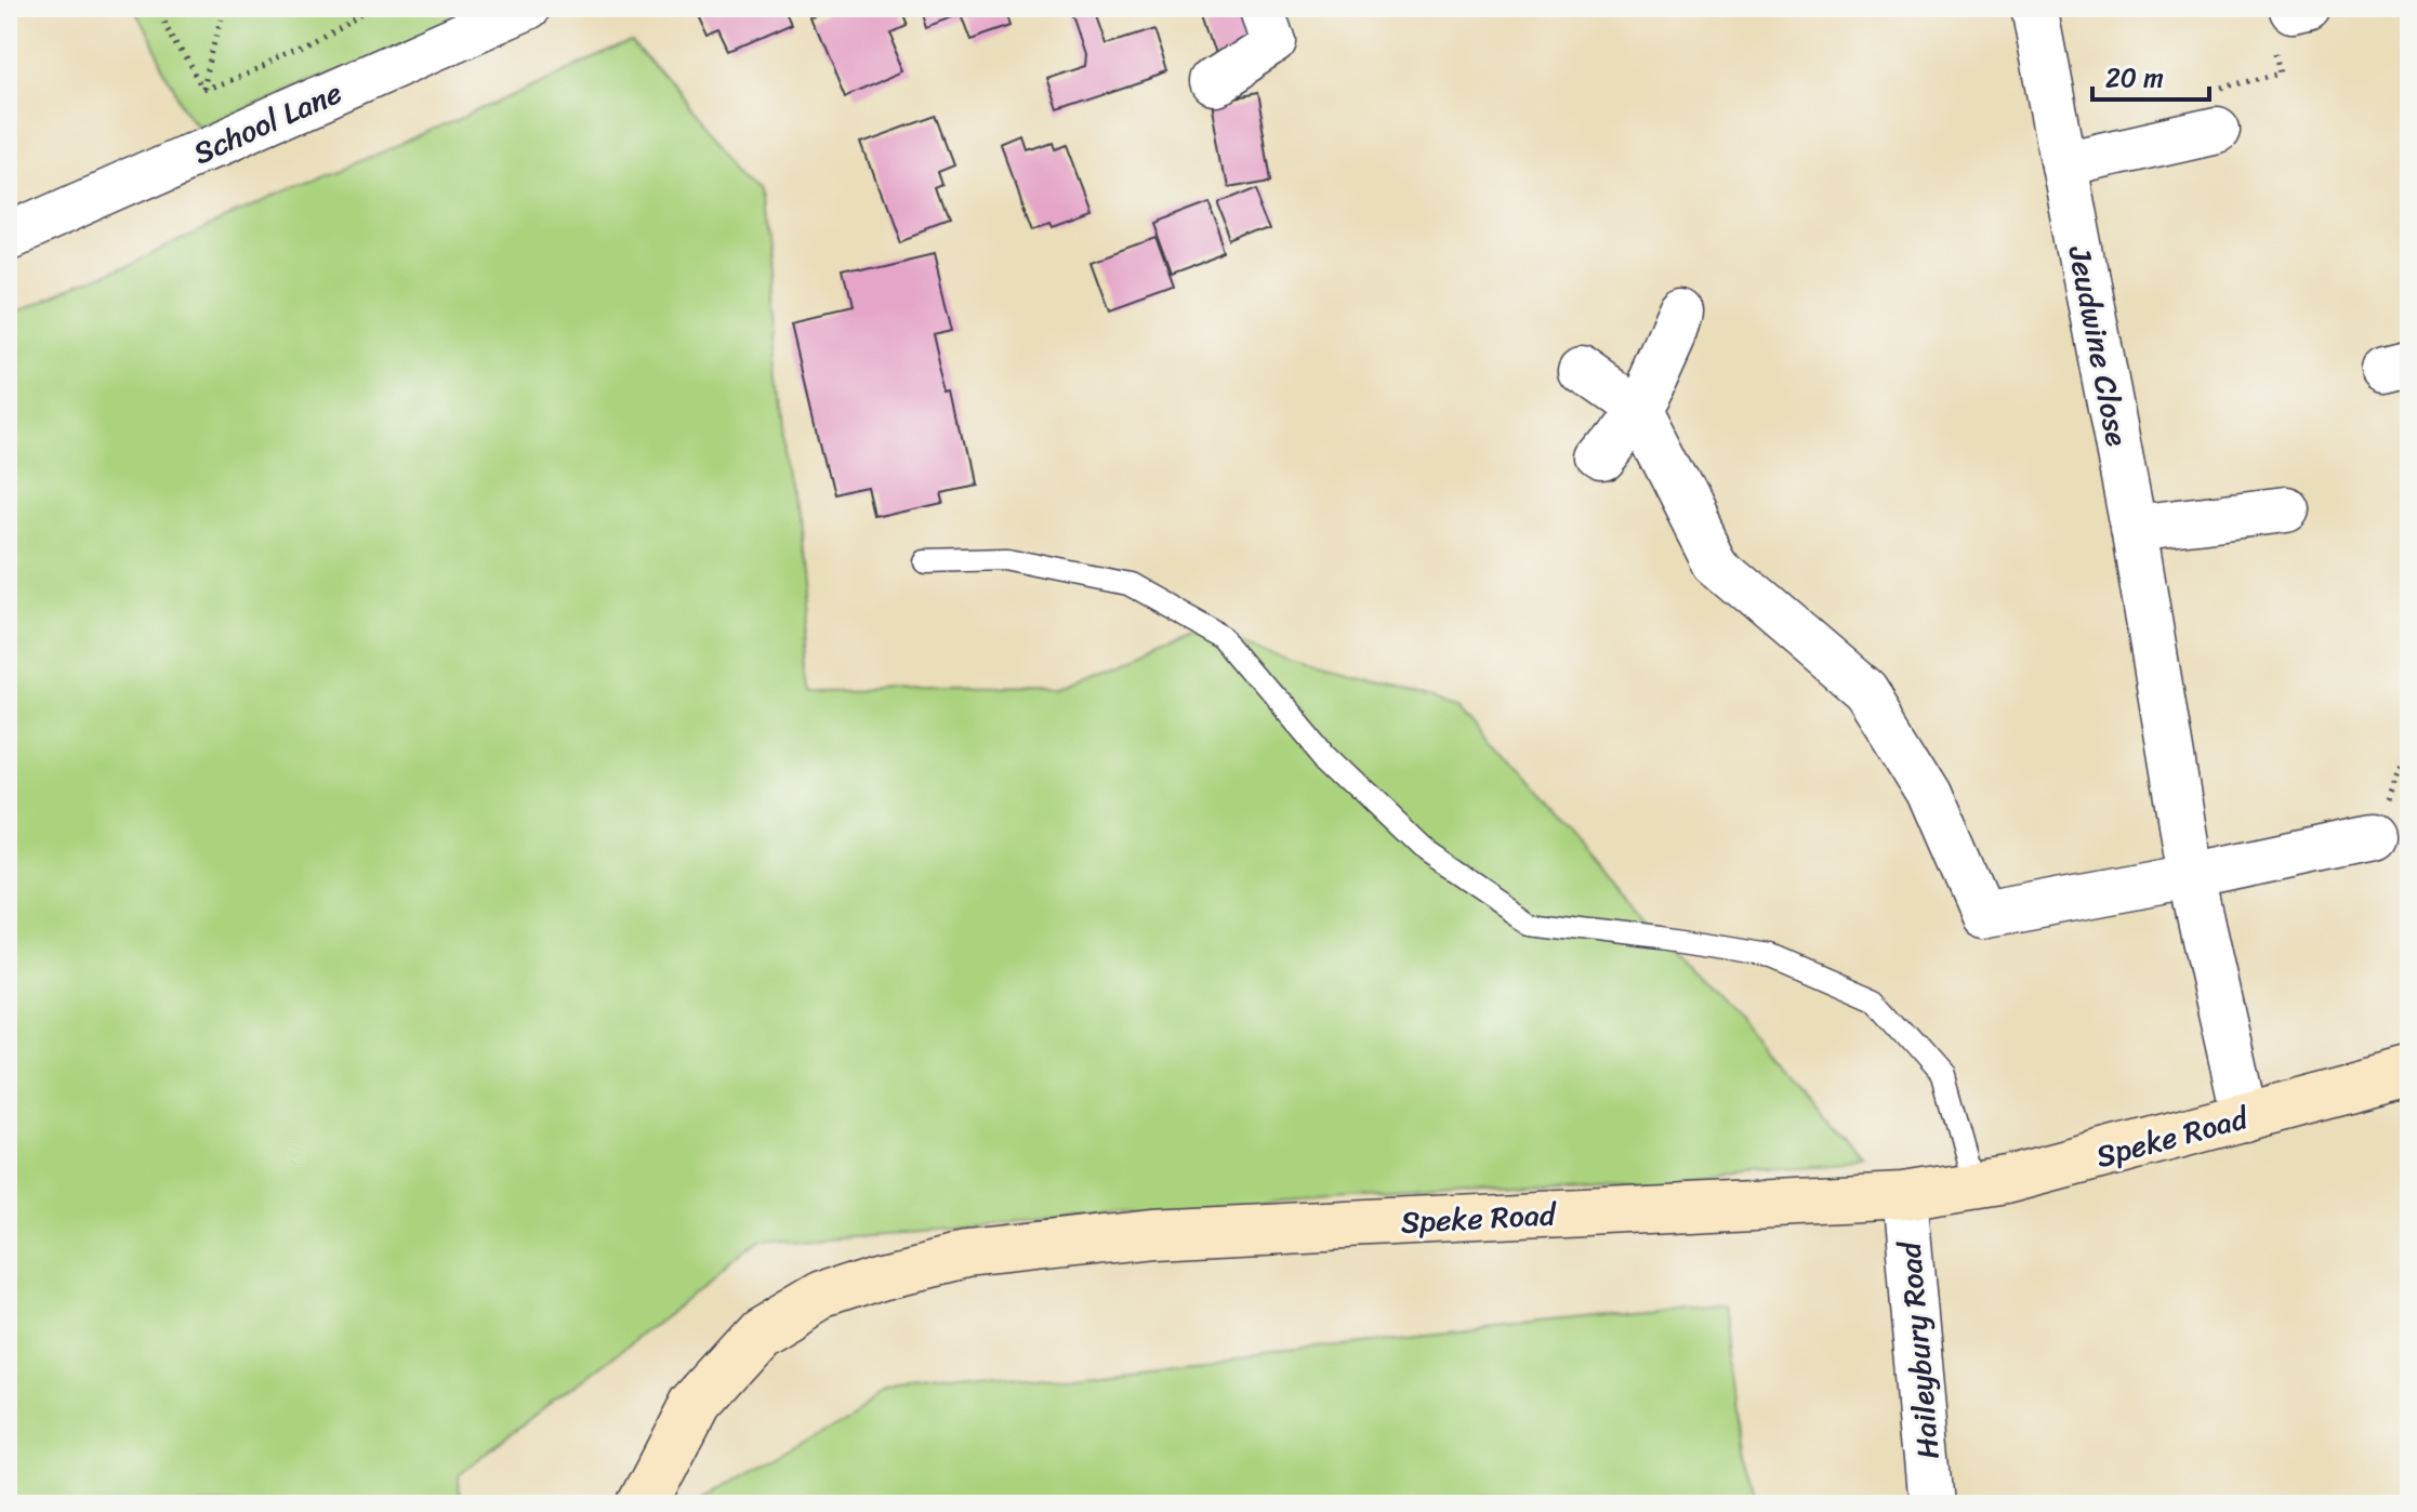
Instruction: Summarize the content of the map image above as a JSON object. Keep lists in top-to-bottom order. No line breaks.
{"streets":{"street":["School Lane","Jeudwine Close","Speke Road","Haileybury Road"]},"crossings":[["Jeudwine Close","Speke Road"],["Speke Road","Haileybury Road"]],"scale_bar":"20 m"}
